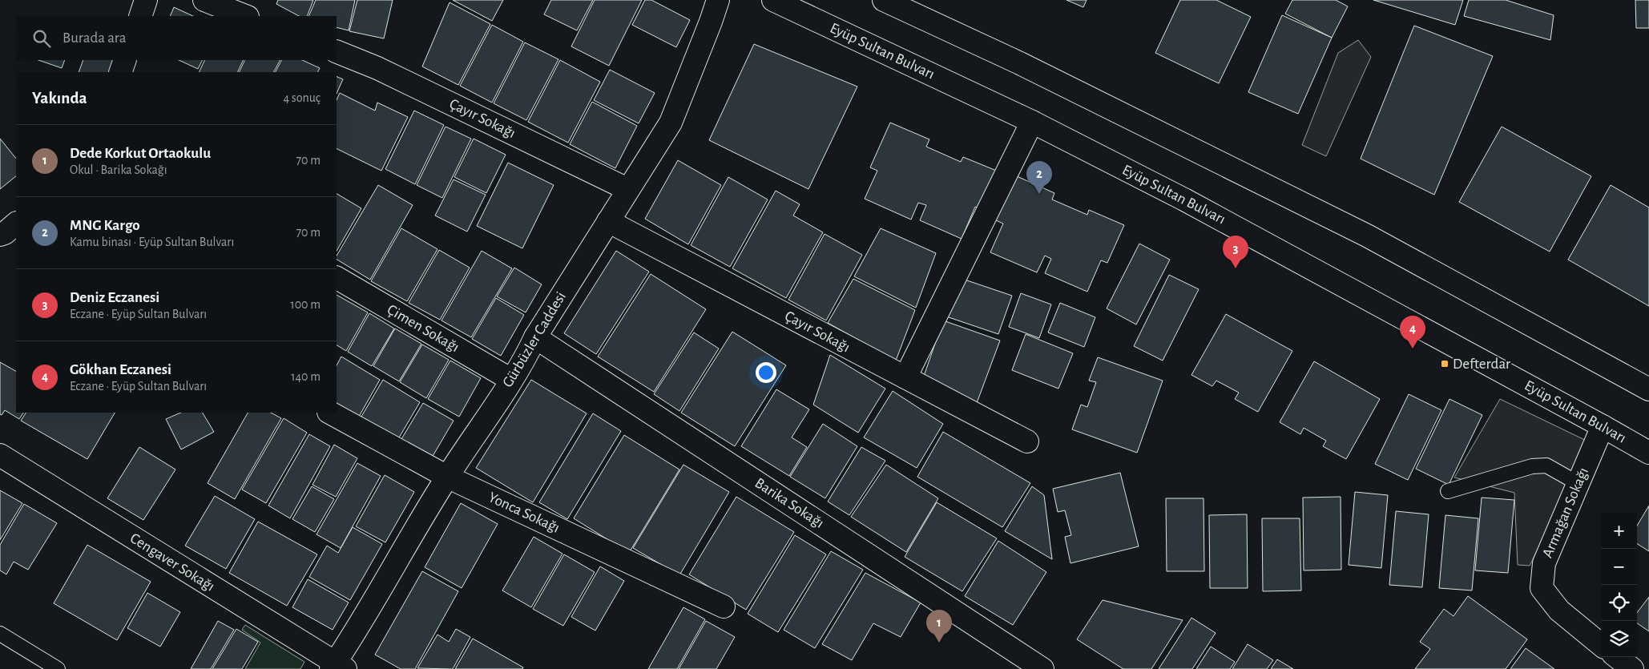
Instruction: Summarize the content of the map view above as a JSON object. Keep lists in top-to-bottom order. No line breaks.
{"streets":{"street":["Eyüp Sultan Bulvarı","Çayır Sokağı","Çimen Sokağı","Gürbüzler Caddesi","Barika Sokağı","Yonca Sokağı","Armağan Sokağı","Cengaver Sokağı"]},"crossings":[["Eyüp Sultan Bulvarı","Armağan Sokağı"],["Çayır Sokağı","Gürbüzler Caddesi"],["Çimen Sokağı","Gürbüzler Caddesi"],["Gürbüzler Caddesi","Barika Sokağı"],["Gürbüzler Caddesi","Yonca Sokağı"],["Gürbüzler Caddesi","Cengaver Sokağı"]],"places":{"transit":["Defterdar"]},"page":{"search":"Burada ara","heading":["Yakında","4 sonuç"],"list":[{"mark":"1","name":"Dede Korkut Ortaokulu","note":"Okul · Barika Sokağı","value":"70 m"},{"mark":"2","name":"MNG Kargo","note":"Kamu binası · Eyüp Sultan Bulvarı","value":"70 m"},{"mark":"3","name":"Deniz Eczanesi","note":"Eczane · Eyüp Sultan Bulvarı","value":"100 m"},{"mark":"4","name":"Gökhan Eczanesi","note":"Eczane · Eyüp Sultan Bulvarı","value":"140 m"}],"pins":["2","3","4","1"],"map_buttons":["+","−"]}}
